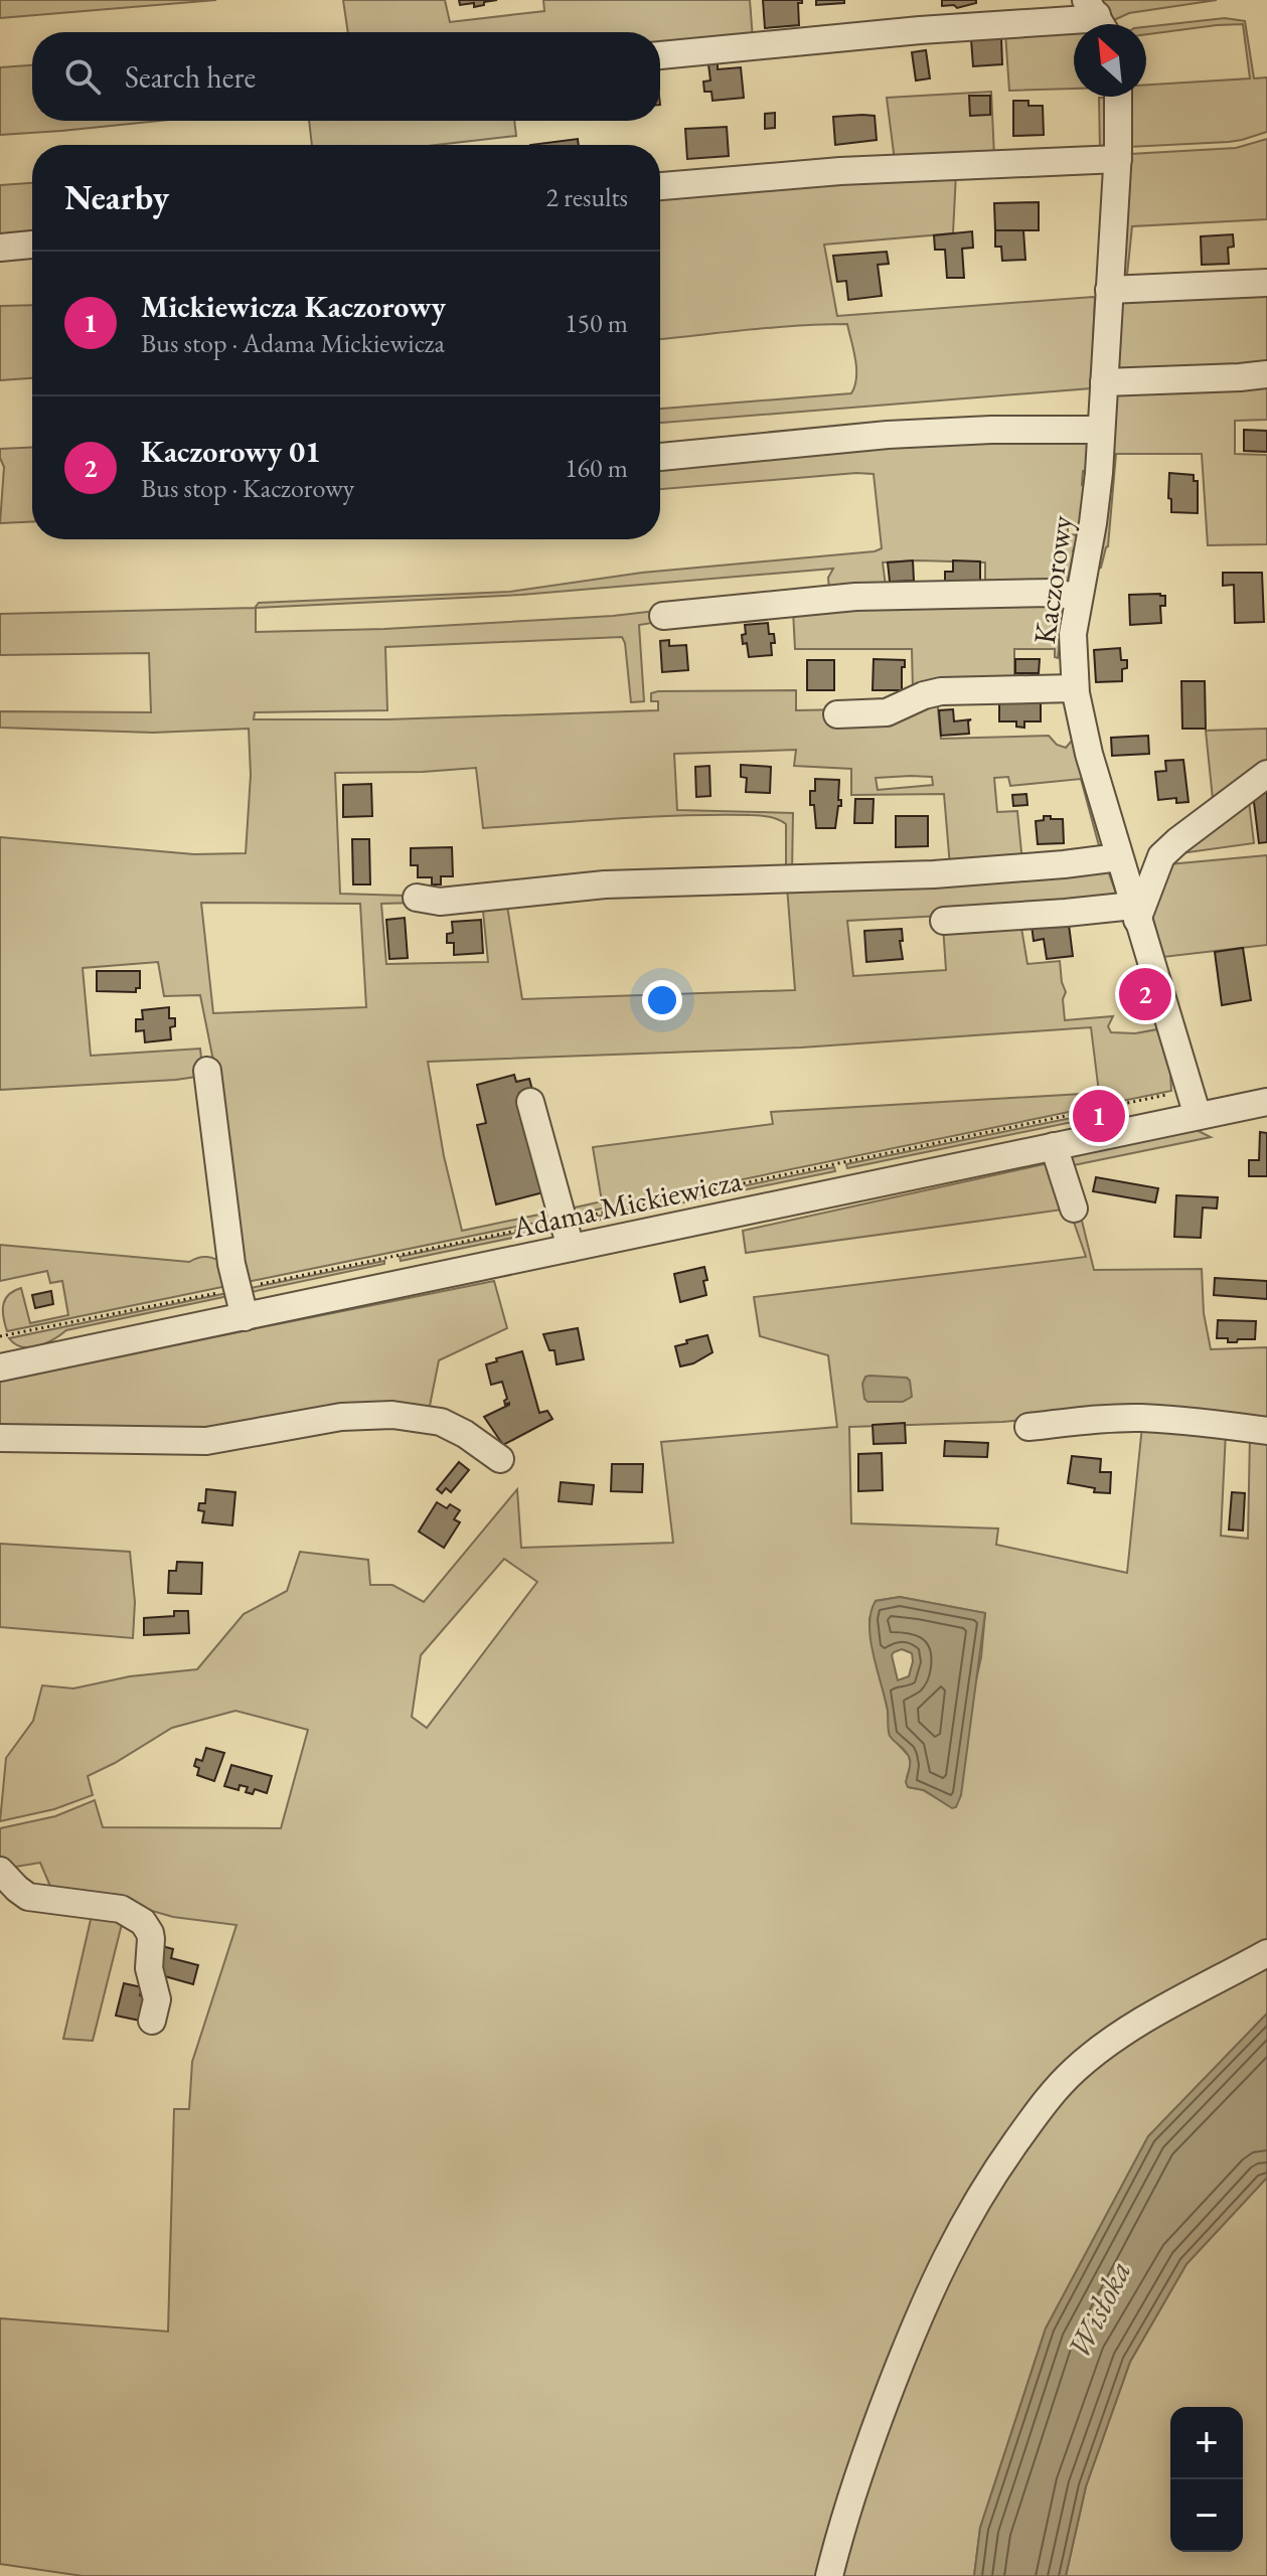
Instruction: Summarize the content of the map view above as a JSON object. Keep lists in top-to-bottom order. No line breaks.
{"streets":{"street":["Kaczorowy","Adama Mickiewicza"]},"crossings":[["Kaczorowy","Adama Mickiewicza"]],"water":["Wisłoka"],"north":"top left","page":{"search":"Search here","heading":["Nearby","2 results"],"list":[{"mark":"1","name":"Mickiewicza Kaczorowy","note":"Bus stop · Adama Mickiewicza","value":"150 m"},{"mark":"2","name":"Kaczorowy 01","note":"Bus stop · Kaczorowy","value":"160 m"}],"pins":["2","1"],"map_buttons":["+","−"]}}
